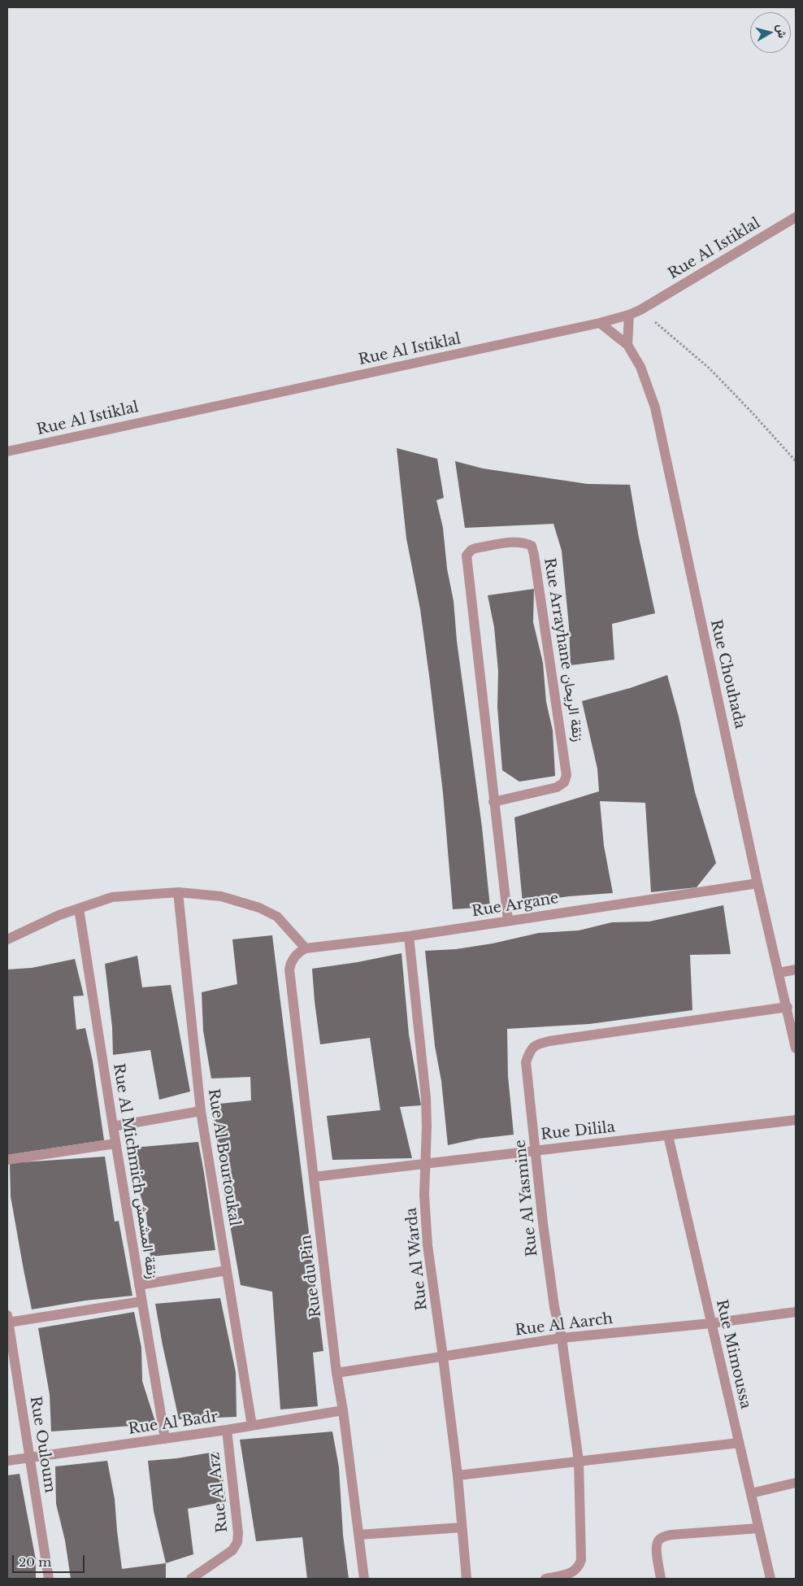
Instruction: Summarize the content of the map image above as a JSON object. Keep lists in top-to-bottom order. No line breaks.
{"streets":{"street":["Rue Al Istiklal","Rue Arrayhane زنقة الريحان","Rue Chouhada","Rue Argane","Rue Dilila","Rue Al Bourtoukal","Rue Al Michmich زنقة المشمش","Rue Al Yasmine","Rue Al Warda","Rue du Pin","Rue Al Aarch","Rue Mimoussa","Rue Al Badr","Rue Ouloum","Rue Al Arz"]},"crossings":[["Rue Al Istiklal","Rue Chouhada"],["Rue Arrayhane زنقة الريحان","Rue Argane"],["Rue Chouhada","Rue Argane"],["Rue Chouhada","Rue Al Yasmine"],["Rue Argane","Rue Al Warda"],["Rue Argane","Rue du Pin"],["Rue Dilila","Rue Al Yasmine"],["Rue Dilila","Rue Al Warda"],["Rue Dilila","Rue du Pin"],["Rue Dilila","Rue Mimoussa"],["Rue Al Bourtoukal","Rue Al Badr"],["Rue Al Michmich زنقة المشمش","Rue Al Badr"],["Rue Al Yasmine","Rue Al Aarch"],["Rue Al Warda","Rue Al Aarch"],["Rue du Pin","Rue Al Aarch"],["Rue du Pin","Rue Al Badr"],["Rue Al Aarch","Rue Mimoussa"],["Rue Al Badr","Rue Ouloum"],["Rue Al Badr","Rue Al Arz"]],"scale_bar":"20 m","north":"right"}
